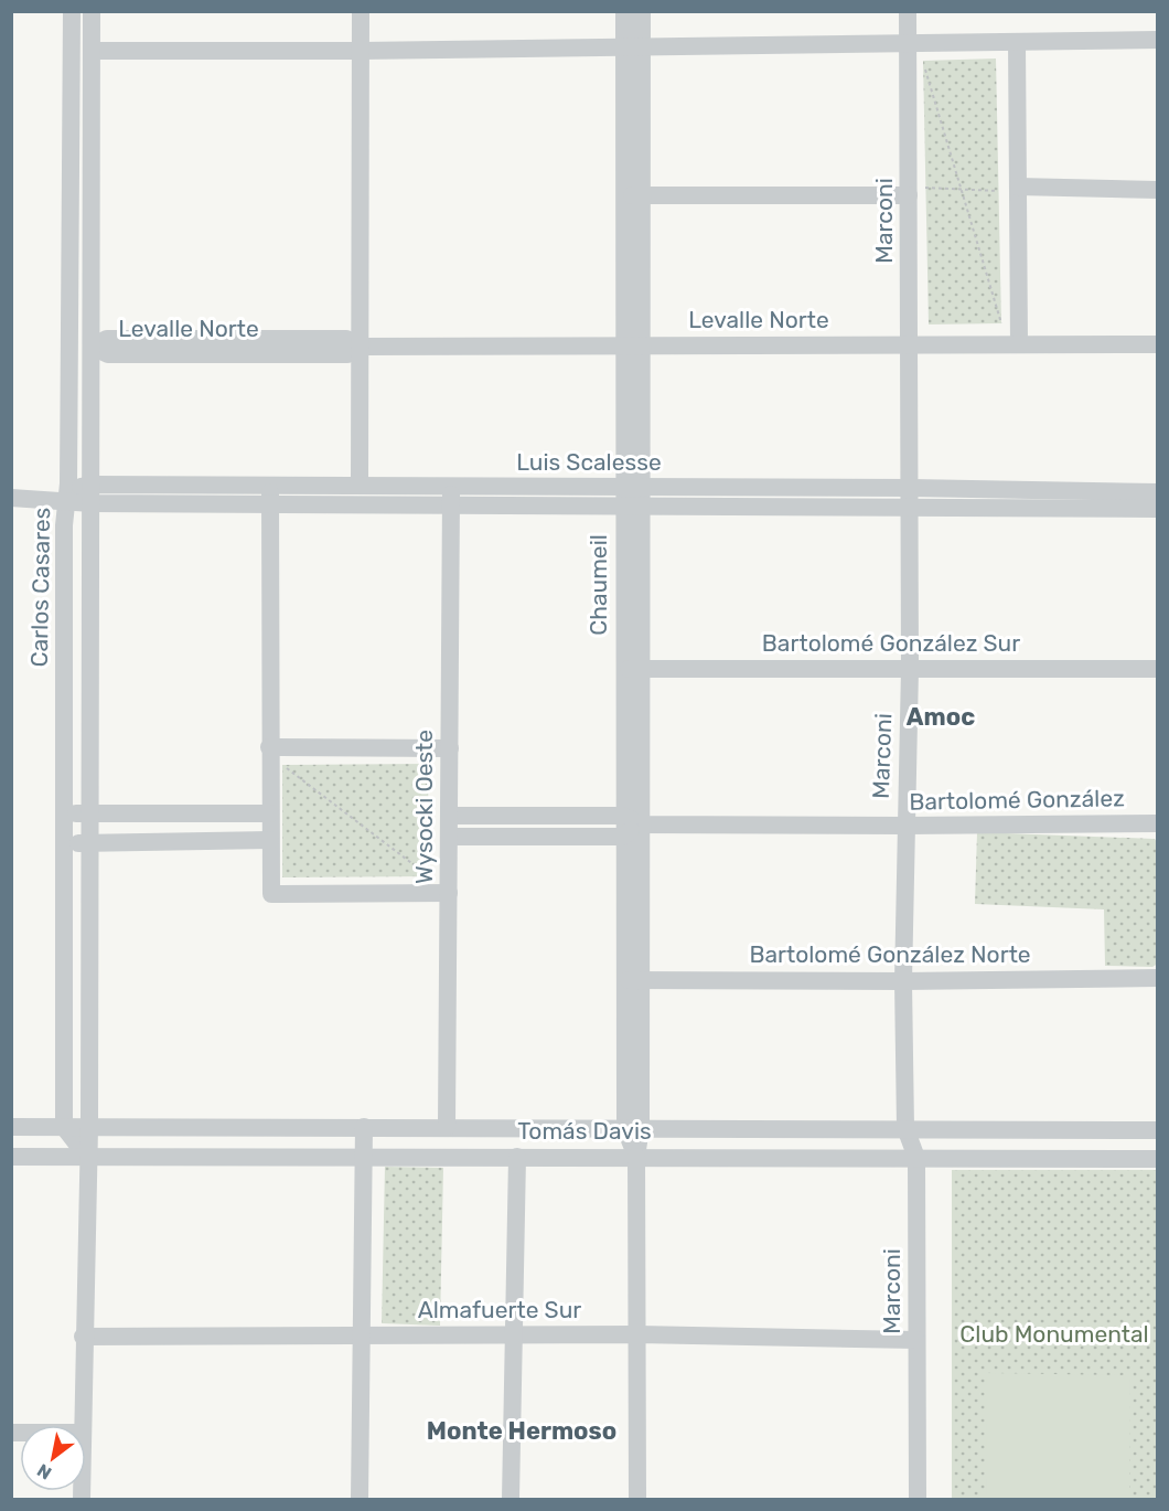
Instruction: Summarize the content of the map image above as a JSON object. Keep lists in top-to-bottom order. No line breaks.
{"streets":{"street":["Marconi","Levalle Norte","Luis Scalesse","Chaumeil","Carlos Casares","Bartolomé González Sur","Bartolomé González","Wysocki Oeste","Bartolomé González Norte","Tomás Davis","Almafuerte Sur"]},"crossings":[["Marconi","Levalle Norte"],["Marconi","Luis Scalesse"],["Marconi","Bartolomé González Sur"],["Marconi","Bartolomé González"],["Marconi","Bartolomé González Norte"],["Marconi","Tomás Davis"],["Marconi","Almafuerte Sur"],["Levalle Norte","Chaumeil"],["Luis Scalesse","Chaumeil"],["Luis Scalesse","Carlos Casares"],["Luis Scalesse","Wysocki Oeste"],["Chaumeil","Bartolomé González Sur"],["Chaumeil","Bartolomé González"],["Chaumeil","Bartolomé González Norte"],["Chaumeil","Tomás Davis"],["Chaumeil","Almafuerte Sur"],["Carlos Casares","Tomás Davis"],["Bartolomé González","Wysocki Oeste"],["Wysocki Oeste","Tomás Davis"]],"districts":["Amoc","Monte Hermoso"],"parks":["Club Monumental"],"north":"bottom left"}
